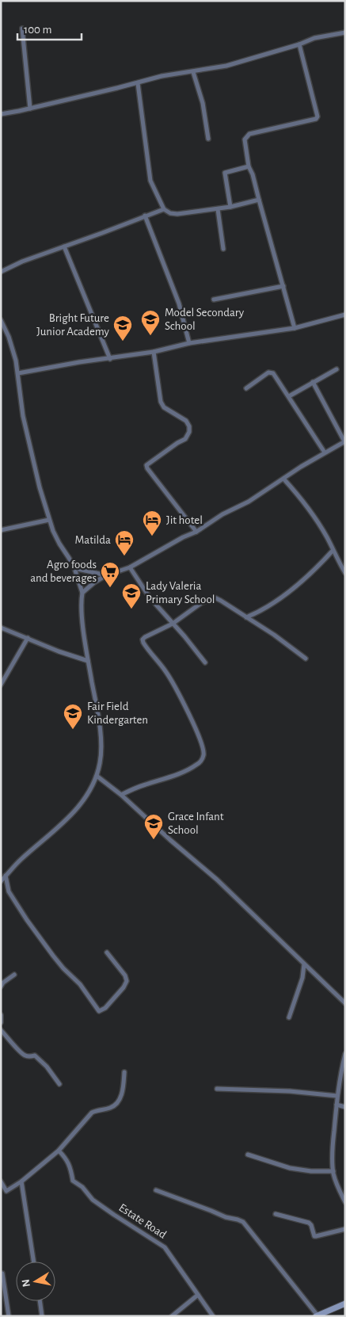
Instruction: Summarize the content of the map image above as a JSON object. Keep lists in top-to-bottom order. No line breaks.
{"streets":{"street":["Estate Road"]},"places":{"school or university":["Model Secondary School","Bright Future Junior Academy","Lady Valeria Primary School","Fair Field Kindergarten","Grace Infant School"],"hotel":["Jit hotel","Matilda"],"supermarket":["Agro foods and beverages"]},"scale_bar":"100 m","north":"left"}
